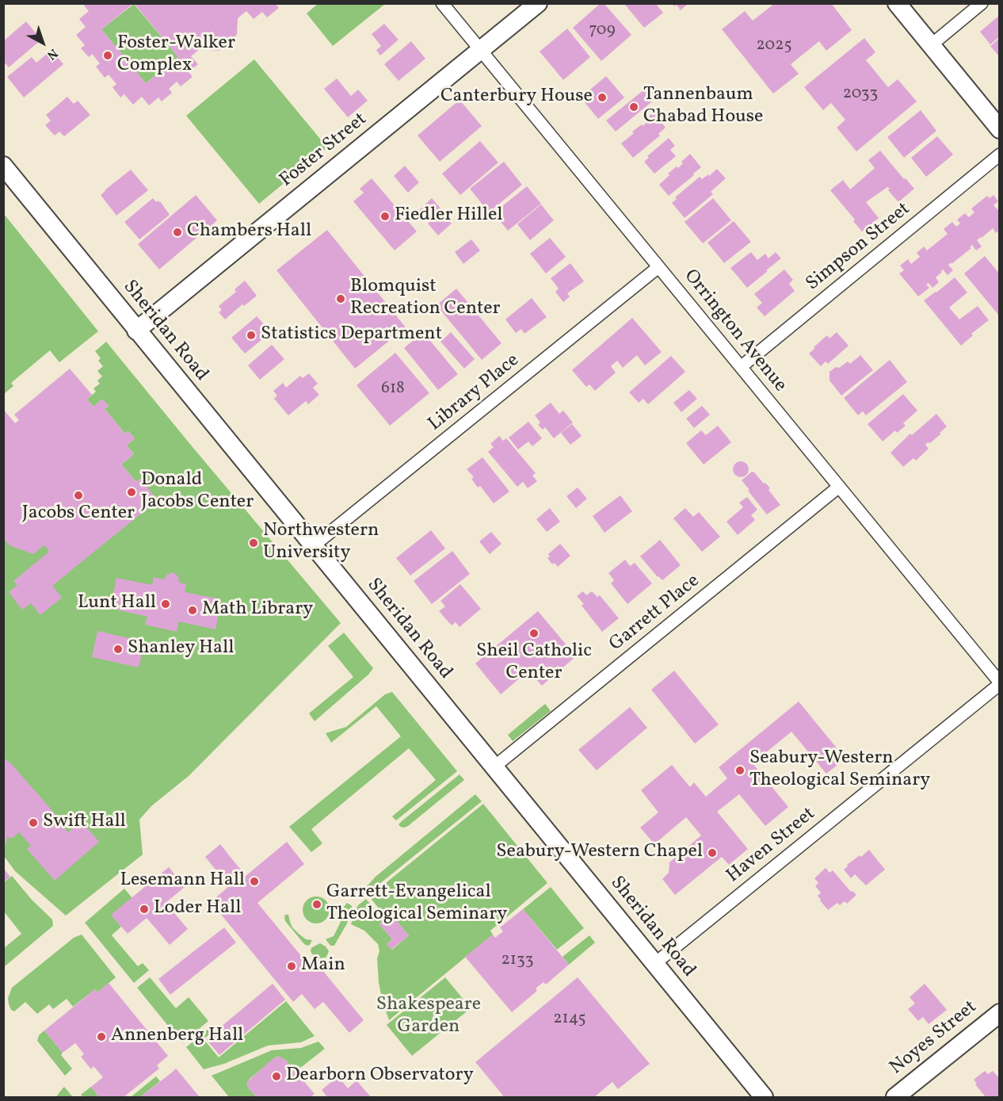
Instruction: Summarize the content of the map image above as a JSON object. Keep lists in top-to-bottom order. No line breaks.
{"streets":{"main road":["Foster Street","Sheridan Road","Noyes Street"],"street":["Simpson Street","Orrington Avenue","Library Place","Garrett Place","Haven Street"]},"crossings":[["Foster Street","Sheridan Road"],["Foster Street","Orrington Avenue"],["Simpson Street","Orrington Avenue"],["Sheridan Road","Library Place"],["Sheridan Road","Garrett Place"],["Sheridan Road","Haven Street"],["Orrington Avenue","Library Place"],["Orrington Avenue","Garrett Place"],["Orrington Avenue","Haven Street"]],"parks":["Shakespeare Garden"],"places":["Foster-Walker Complex","Canterbury House","Tannenbaum Chabad House","Fiedler Hillel","Chambers Hall","Blomquist Recreation Center","Statistics Department","Donald Jacobs Center","Jacobs Center","Northwestern University","Lunt Hall","Math Library","Sheil Catholic Center","Shanley Hall","Seabury-Western Theological Seminary","Swift Hall","Seabury-Western Chapel","Lesemann Hall","Garrett-Evangelical Theological Seminary","Loder Hall","Main","Annenberg Hall","Dearborn Observatory"],"house_numbers":["709","2025","2033","618","2133","2145"],"north":"bottom right"}
